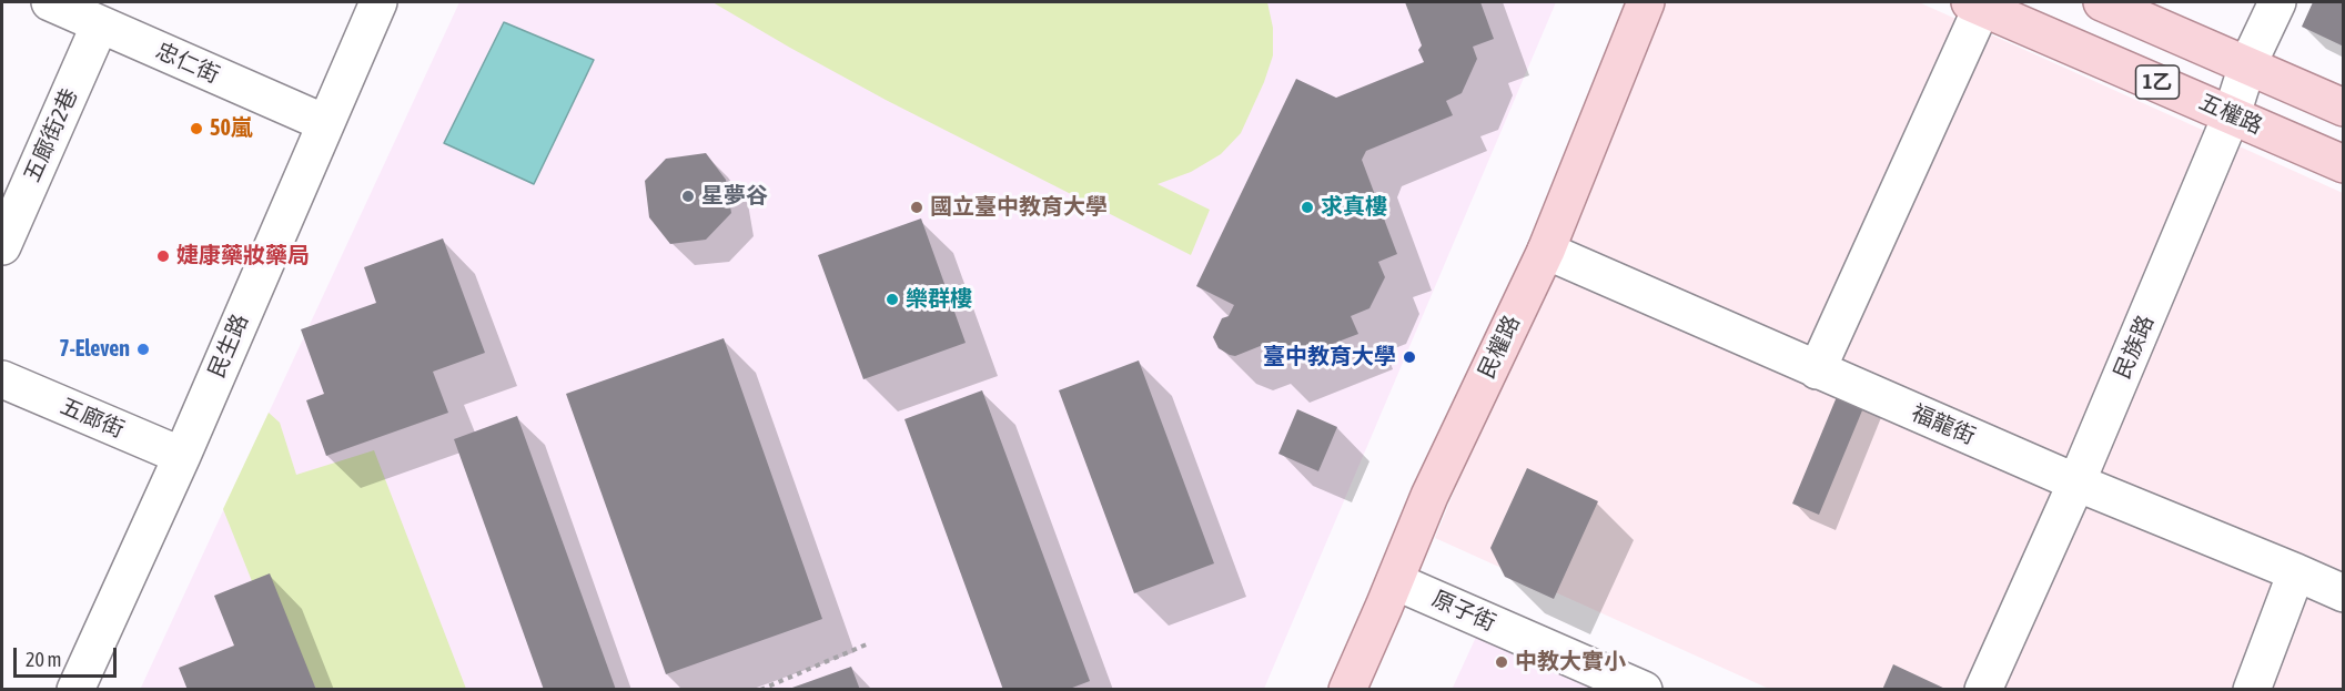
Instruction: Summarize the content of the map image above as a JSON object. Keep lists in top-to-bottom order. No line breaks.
{"streets":{"main road":["1乙","五權路","民權路"],"street":["忠仁街","五廊街2巷","民生路","民族路","五廊街","福龍街","原子街"]},"crossings":[["忠仁街","五廊街2巷"],["忠仁街","民生路"],["1乙","民族路"],["五權路","民族路"],["民生路","五廊街"],["民權路","福龍街"],["民權路","原子街"],["民族路","福龍街"]],"places":["50嵐","星夢谷","國立臺中教育大學","求真樓","婕康藥妝藥局","樂群樓","7-Eleven","臺中教育大學","中教大實小"],"scale_bar":"20 m"}
